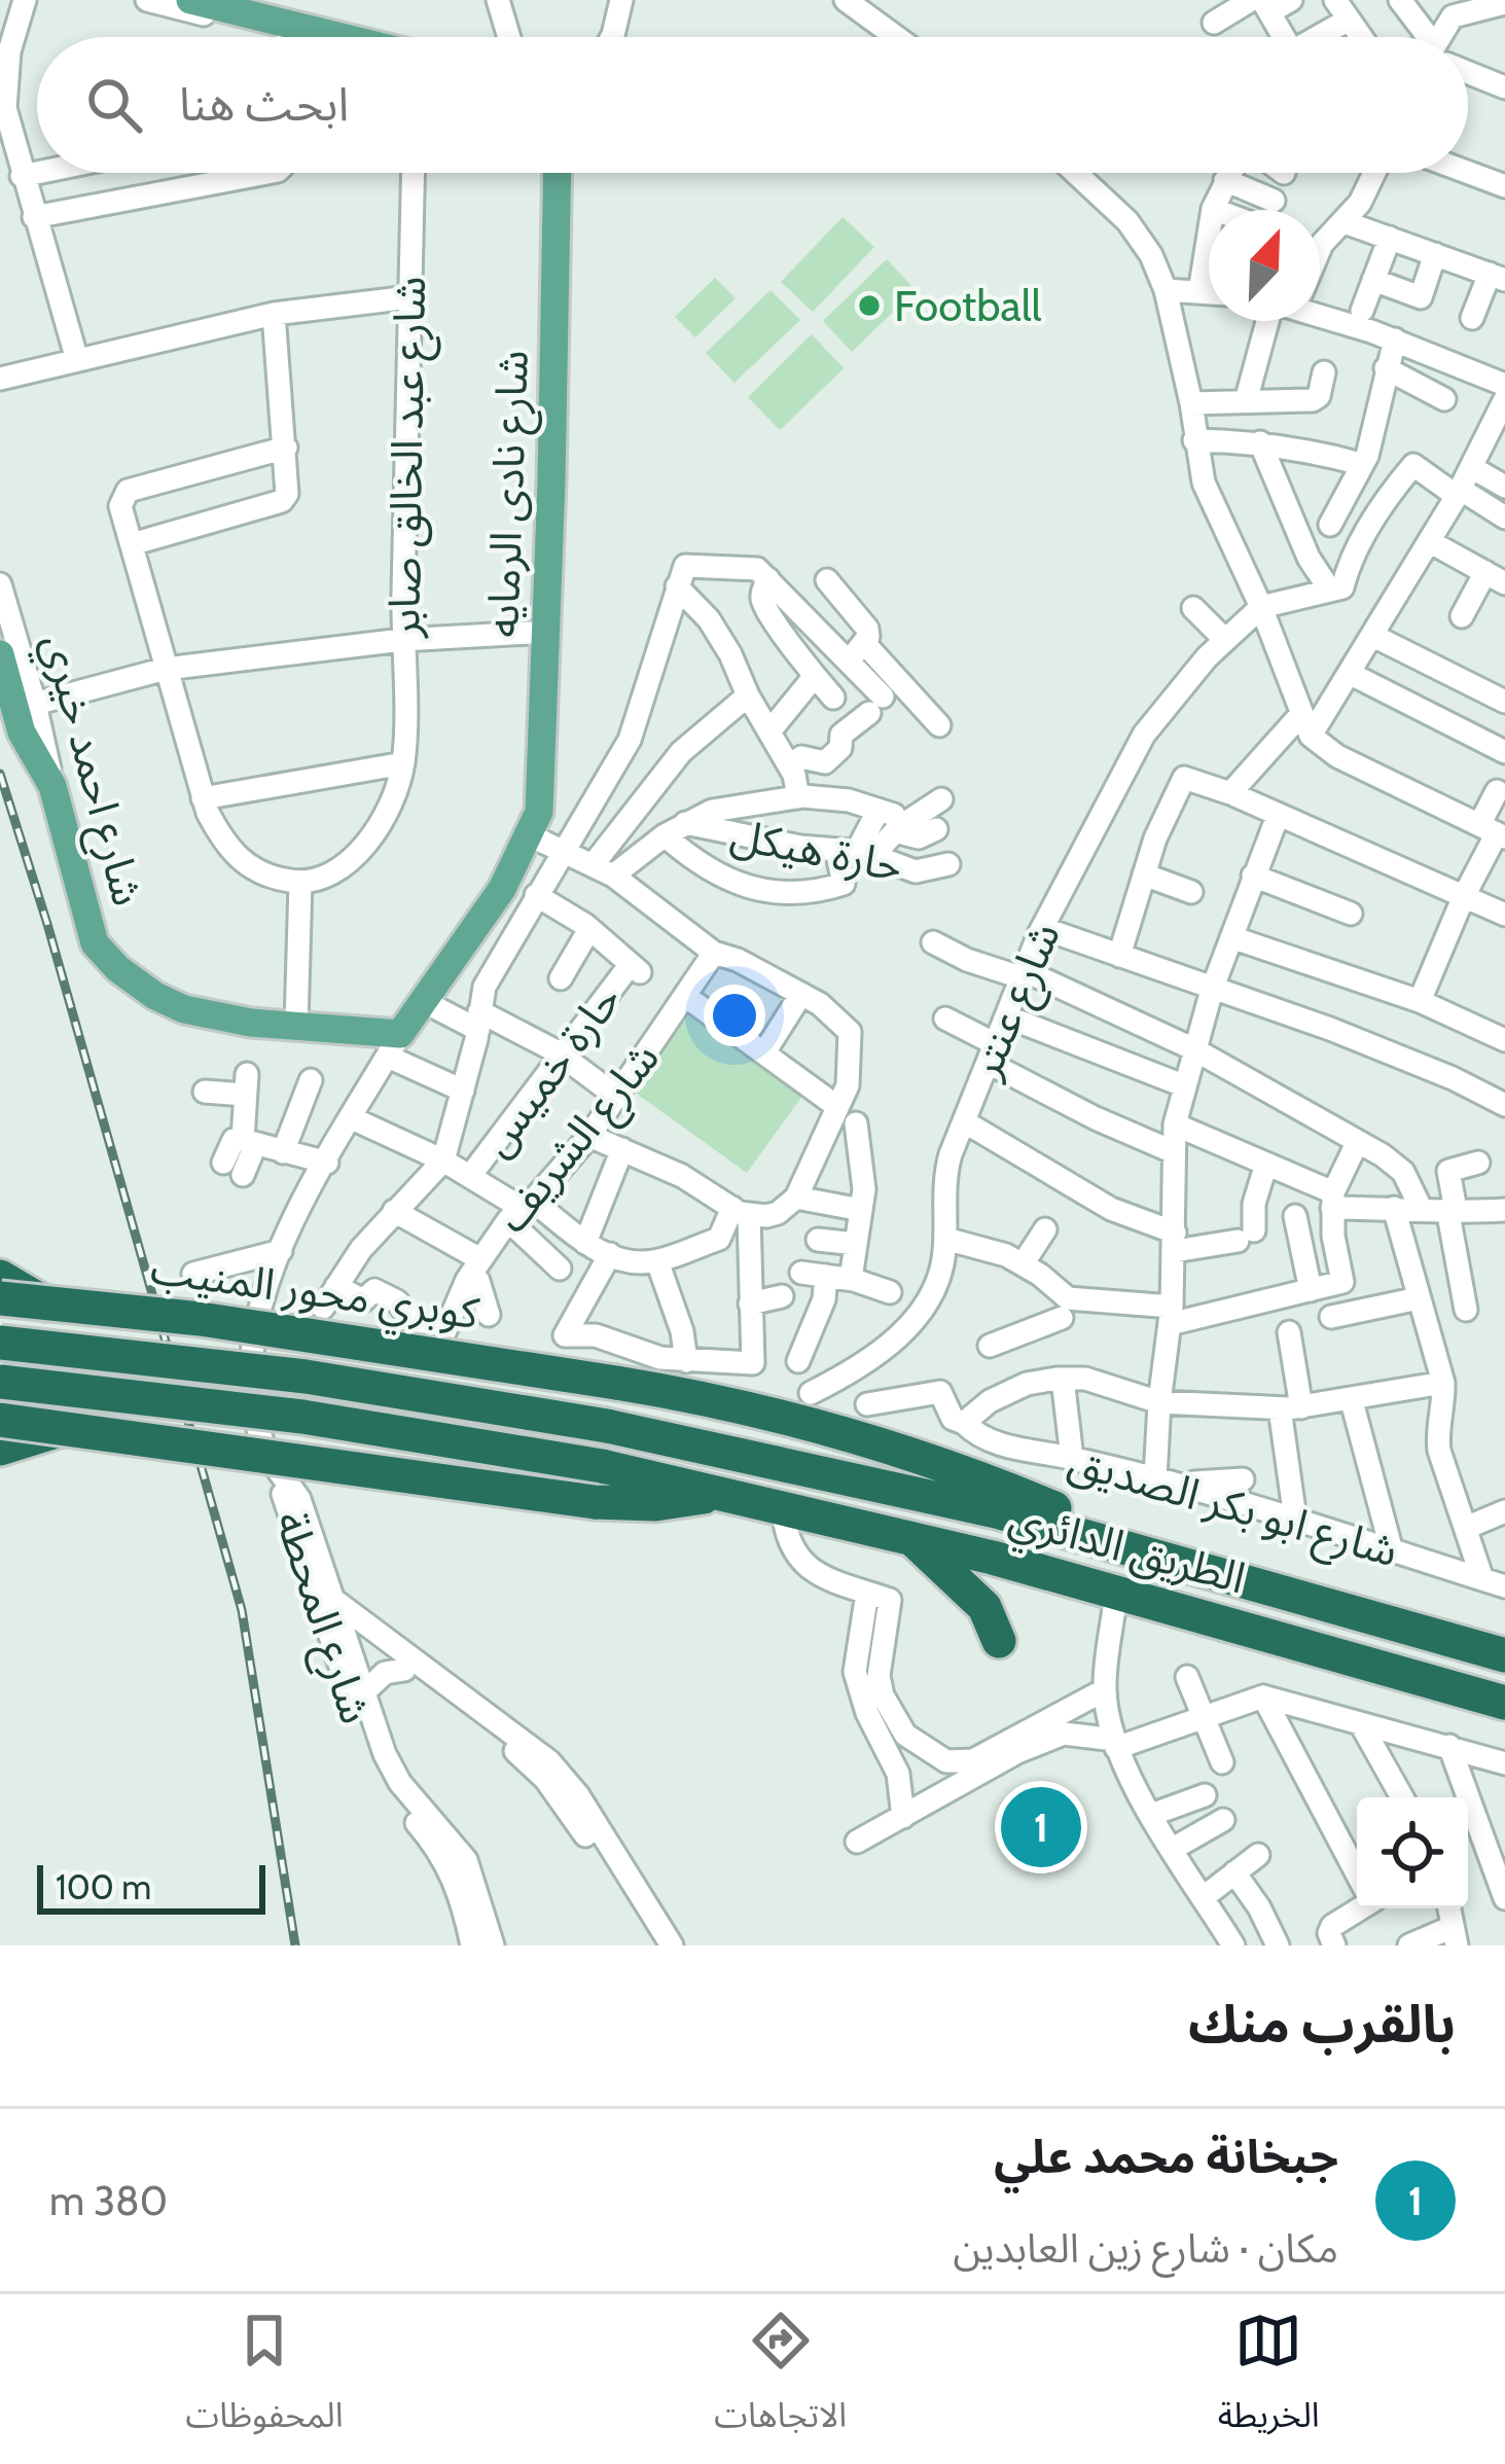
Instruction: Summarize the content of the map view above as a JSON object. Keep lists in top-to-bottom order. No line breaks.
{"streets":{"highway":["كوبري محور المنيب","الطريق الدائري"],"main road":["شارع نادى الرمايه","شارع احمد خيري"],"street":["شارع عبد الخالق صابر","حارة هيكل","شارع عنتر","حارة خميس","شارع الشريف","شارع ابو بكر الصديق","شارع المحطة"]},"crossings":[["شارع نادى الرمايه","شارع احمد خيري"],["شارع نادى الرمايه","شارع المحطة"],["شارع احمد خيري","شارع المحطة"],["كوبري محور المنيب","الطريق الدائري"]],"places":["Football"],"scale_bar":"100 m","north":"top right","page":{"search":"ابحث هنا","pins":"1","scale":"100 m","heading":"بالقرب منك","list":[{"mark":"1","name":"جبخانة محمد علي","note":"مكان · شارع زين العابدين","value":"380 m"}],"nav":["الخريطة","الاتجاهات","المحفوظات"]}}
